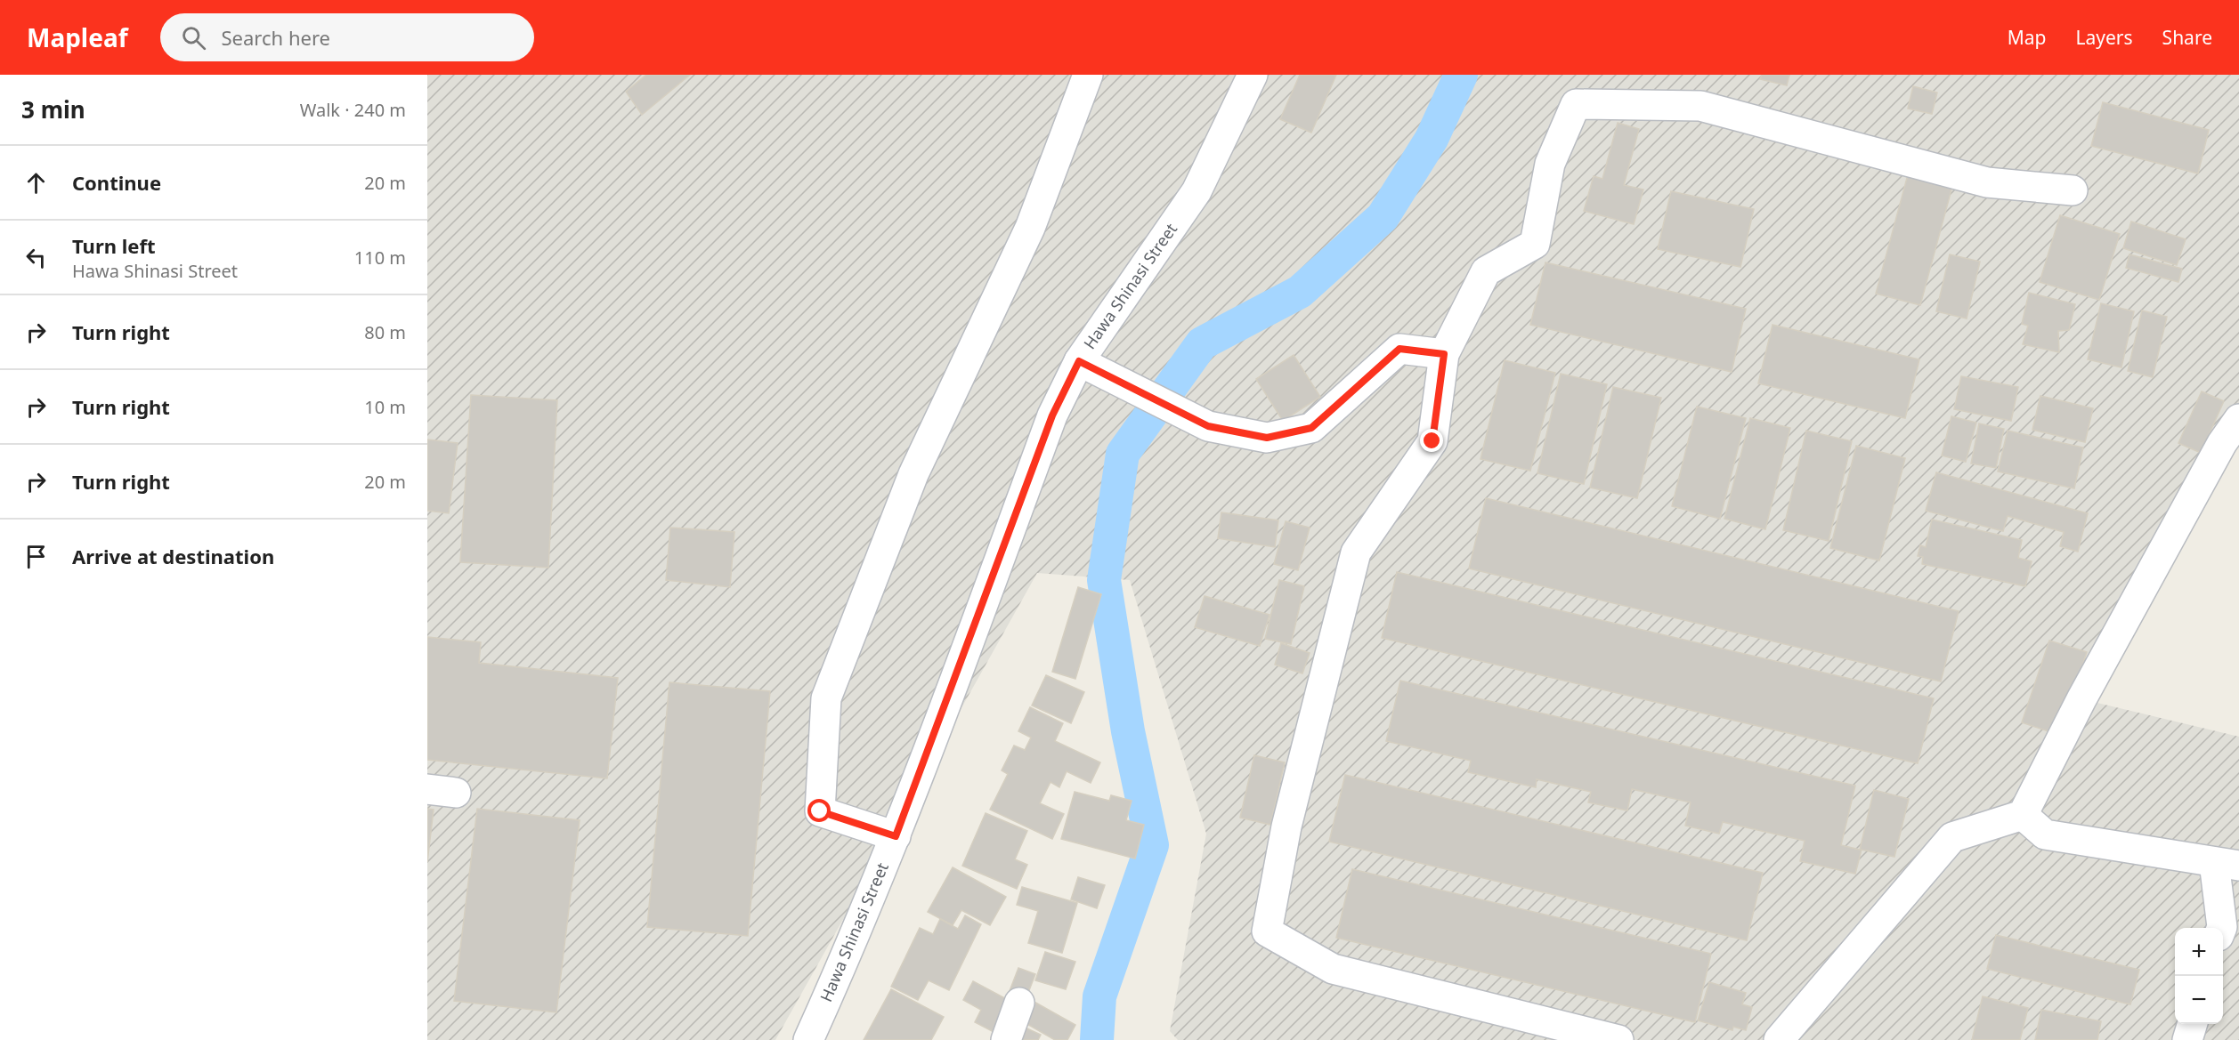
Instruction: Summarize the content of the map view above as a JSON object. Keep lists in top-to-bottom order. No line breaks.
{"streets":{"street":["Hawa Shinasi Street"]},"page":{"header":"Mapleaf","search":"Search here","nav":["Map","Layers","Share"],"heading":["3 min","Walk · 240 m"],"list":[["Continue","20 m"],["Turn left","Hawa Shinasi Street","110 m"],["Turn right","80 m"],["Turn right","10 m"],["Turn right","20 m"],"Arrive at destination"],"map_buttons":["+","−"]}}
